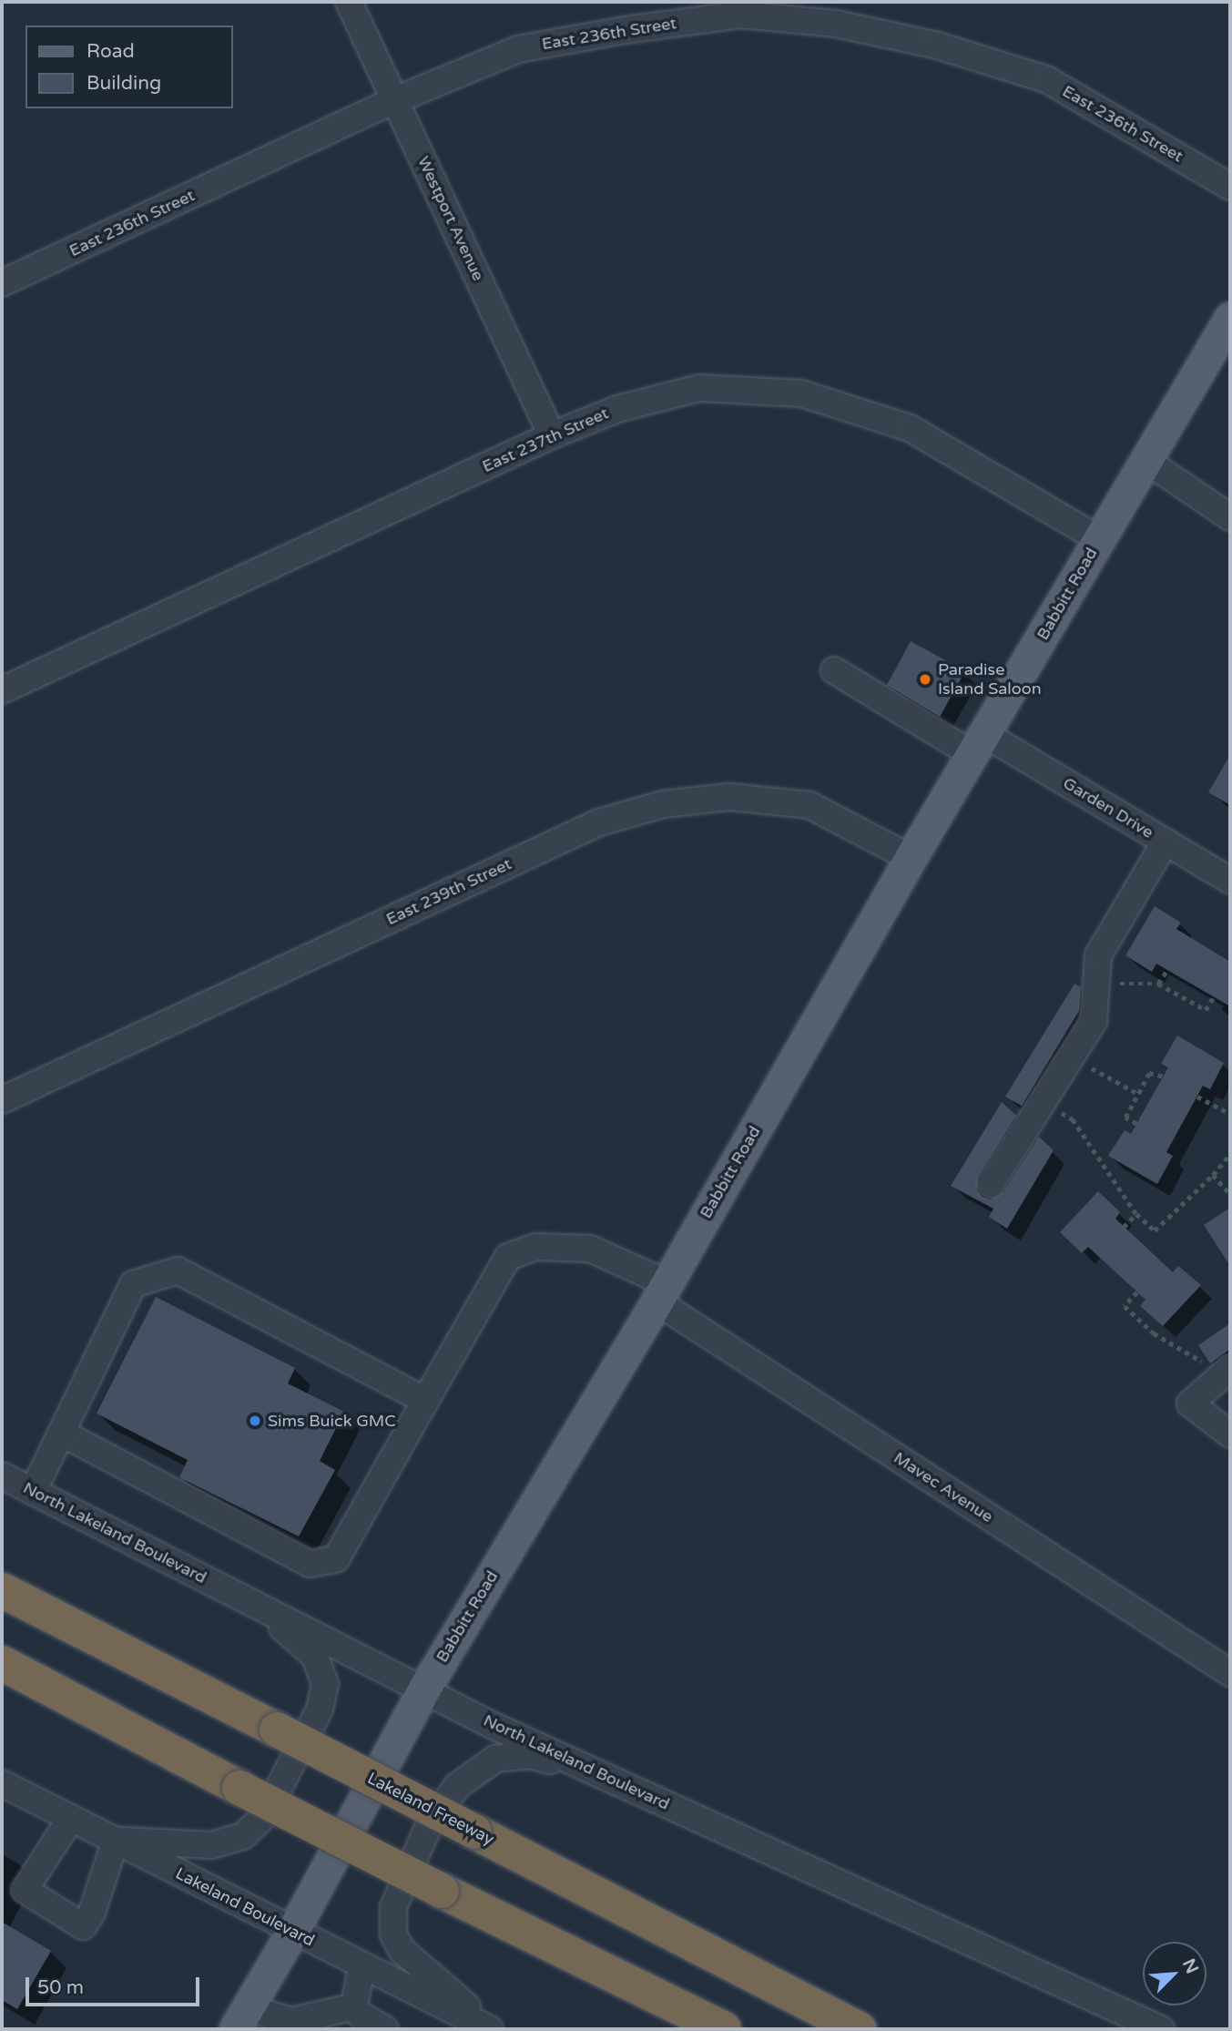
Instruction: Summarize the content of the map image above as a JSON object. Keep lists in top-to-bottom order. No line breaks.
{"streets":{"highway":["Lakeland Freeway"],"main road":["Babbitt Road"],"street":["East 236th Street","Westport Avenue","East 237th Street","Garden Drive","East 239th Street","Mavec Avenue","North Lakeland Boulevard","Lakeland Boulevard"]},"crossings":[["East 236th Street","Westport Avenue"],["Westport Avenue","East 237th Street"],["East 237th Street","Babbitt Road"],["Babbitt Road","Garden Drive"],["Babbitt Road","East 239th Street"],["Babbitt Road","Mavec Avenue"],["Babbitt Road","North Lakeland Boulevard"],["Babbitt Road","Lakeland Boulevard"]],"places":["Paradise Island Saloon","Sims Buick GMC"],"legend":["Road","Building"],"scale_bar":"50 m","north":"top right"}
